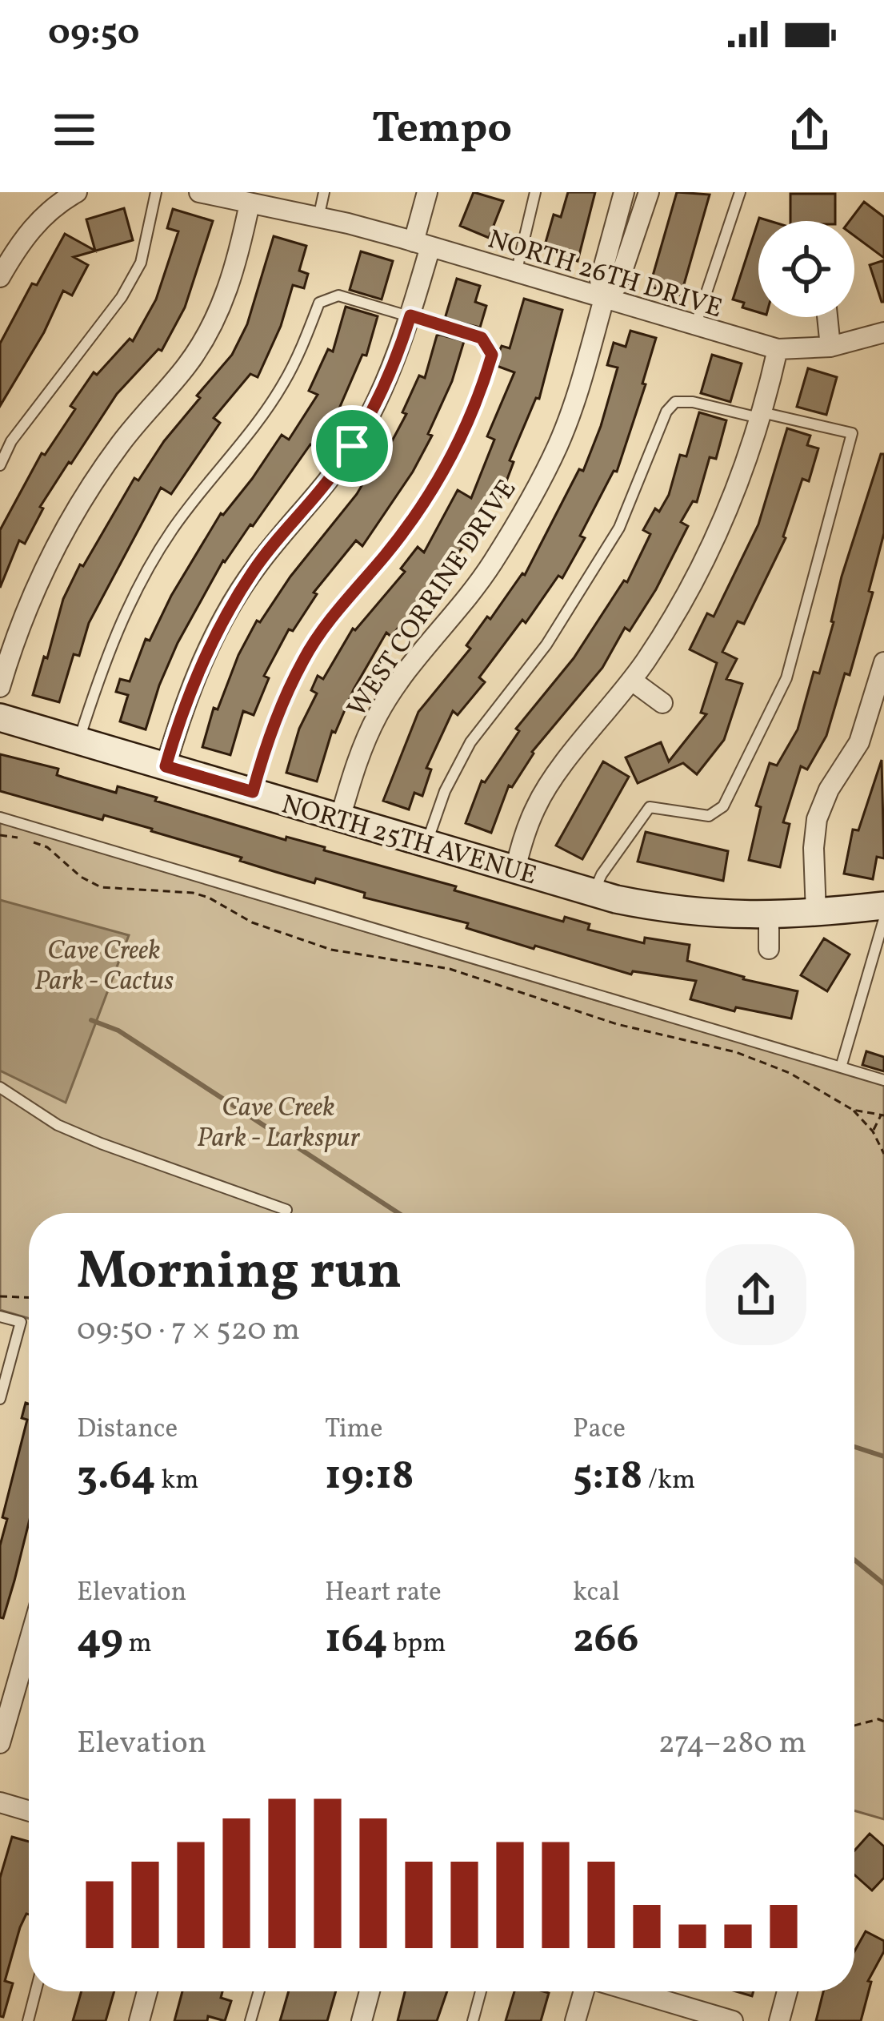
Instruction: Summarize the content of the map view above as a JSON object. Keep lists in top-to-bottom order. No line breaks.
{"streets":{"street":["NORTH 26TH DRIVE","WEST CORRINE DRIVE","NORTH 25TH AVENUE"]},"crossings":[["NORTH 26TH DRIVE","WEST CORRINE DRIVE"],["WEST CORRINE DRIVE","NORTH 25TH AVENUE"]],"parks":["Cave Creek Park - Cactus","Cave Creek Park - Larkspur"],"page":{"status":"09:50","header":"Tempo","heading":["Morning run","09:50 · 7 × 520 m"],"stats":[["Distance","3.64 km"],["Time","19:18"],["Pace","5:18 /km"],["Elevation","49 m"],["Heart rate","164 bpm"],["kcal","266"]],"chart":["Elevation","274–280 m"]}}
